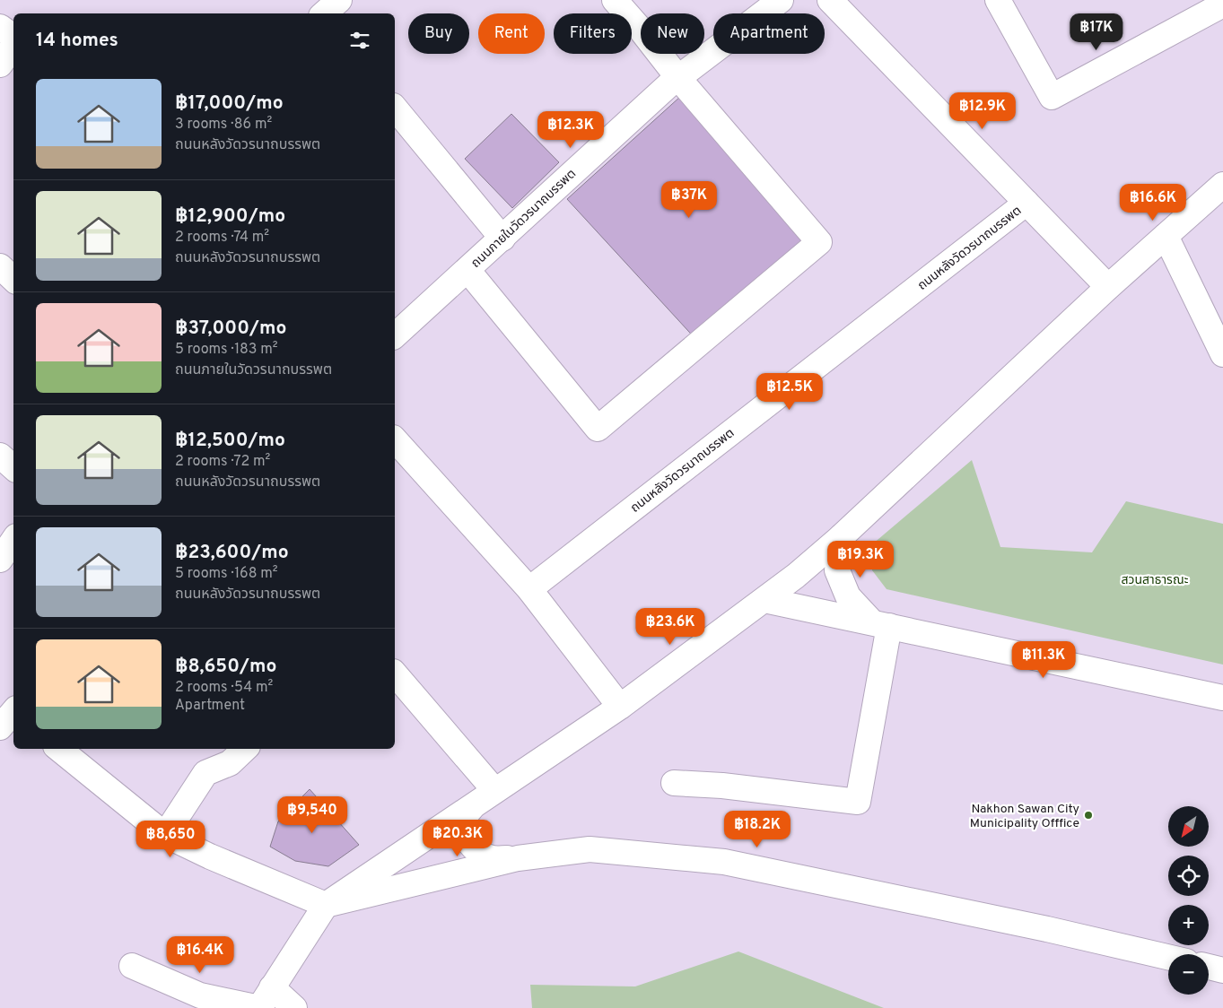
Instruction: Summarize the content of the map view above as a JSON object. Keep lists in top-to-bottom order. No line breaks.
{"streets":{"street":["ถนนภายในวัดวรนาถบรรพต","ถนนหลังวัดวรนาถบรรพต"]},"parks":["สวนสาธารณะ"],"places":["Nakhon Sawan City Municipality Offfice"],"north":"bottom left","page":{"price":["฿17K","฿12.9K","฿12.3K","฿37K","฿16.6K","฿12.5K","฿19.3K","฿23.6K","฿11.3K","฿9,540","฿18.2K","฿20.3K","฿8,650","฿16.4K"],"chip":["Buy","Rent","Filters","New","Apartment"],"heading":"14 homes","list":[{"name":"฿17,000/mo","note":"3 rooms · 86 m² · ถนนหลังวัดวรนาถบรรพต"},{"name":"฿12,900/mo","note":"2 rooms · 74 m² · ถนนหลังวัดวรนาถบรรพต"},{"name":"฿37,000/mo","note":"5 rooms · 183 m² · ถนนภายในวัดวรนาถบรรพต"},{"name":"฿12,500/mo","note":"2 rooms · 72 m² · ถนนหลังวัดวรนาถบรรพต"},{"name":"฿23,600/mo","note":"5 rooms · 168 m² · ถนนหลังวัดวรนาถบรรพต"},{"name":"฿8,650/mo","note":"2 rooms · 54 m² · Apartment"}],"map_buttons":["+","−"]}}
